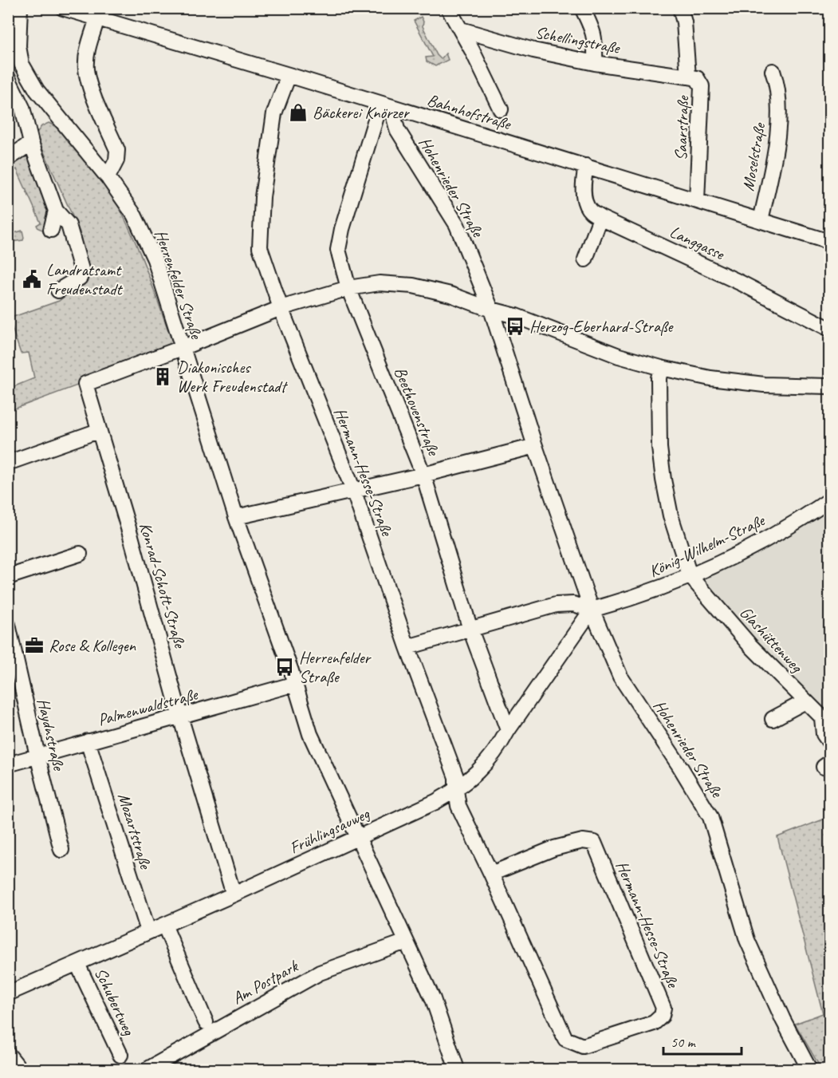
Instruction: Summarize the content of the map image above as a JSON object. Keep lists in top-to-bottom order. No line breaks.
{"streets":{"street":["Schellingstraße","Bahnhofstraße","Saarstraße","Moselstraße","Hohenrieder Straße","Langgasse","Herrenfelder Straße","Beethovenstraße","Hermann-Hesse-Straße","König-Wilhelm-Straße","Konrad-Schott-Straße","Glashüttenweg","Palmenwaldstraße","Haydnstraße","Mozartstraße","Frühlingsauweg","Am Postpark","Schubertweg"]},"crossings":[["Schellingstraße","Saarstraße"],["Bahnhofstraße","Saarstraße"],["Bahnhofstraße","Moselstraße"],["Bahnhofstraße","Hohenrieder Straße"],["Bahnhofstraße","Langgasse"],["Bahnhofstraße","Beethovenstraße"],["Bahnhofstraße","Hermann-Hesse-Straße"],["Hohenrieder Straße","König-Wilhelm-Straße"],["Hohenrieder Straße","Frühlingsauweg"],["Herrenfelder Straße","Konrad-Schott-Straße"],["Herrenfelder Straße","Palmenwaldstraße"],["Herrenfelder Straße","Frühlingsauweg"],["Herrenfelder Straße","Am Postpark"],["Beethovenstraße","Frühlingsauweg"],["Hermann-Hesse-Straße","Frühlingsauweg"],["König-Wilhelm-Straße","Glashüttenweg"],["König-Wilhelm-Straße","Frühlingsauweg"],["Konrad-Schott-Straße","Palmenwaldstraße"],["Konrad-Schott-Straße","Frühlingsauweg"],["Palmenwaldstraße","Haydnstraße"],["Palmenwaldstraße","Mozartstraße"],["Mozartstraße","Frühlingsauweg"],["Frühlingsauweg","Schubertweg"]],"places":{"shop":["Bäckerei Knörzer"],"public building":["Landratsamt Freudenstadt"],"bus stop":["Herzog-Eberhard-Straße","Herrenfelder Straße"],"building":["Diakonisches Werk Freudenstadt"],"office":["Rose & Kollegen"]},"scale_bar":"50 m"}
